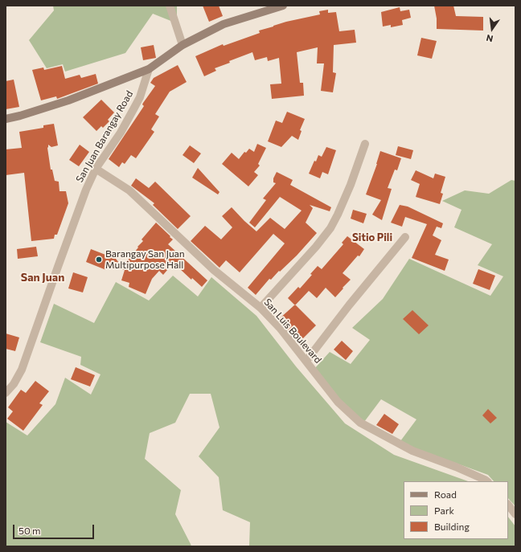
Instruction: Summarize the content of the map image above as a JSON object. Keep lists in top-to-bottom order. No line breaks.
{"streets":{"street":["San Juan Barangay Road","San Luis Boulevard"]},"crossings":[["San Juan Barangay Road","San Luis Boulevard"]],"districts":["Sitio Pili","San Juan"],"places":["Barangay San Juan Multipurpose Hall"],"legend":["Road","Park","Building"],"scale_bar":"50 m","north":"bottom"}
